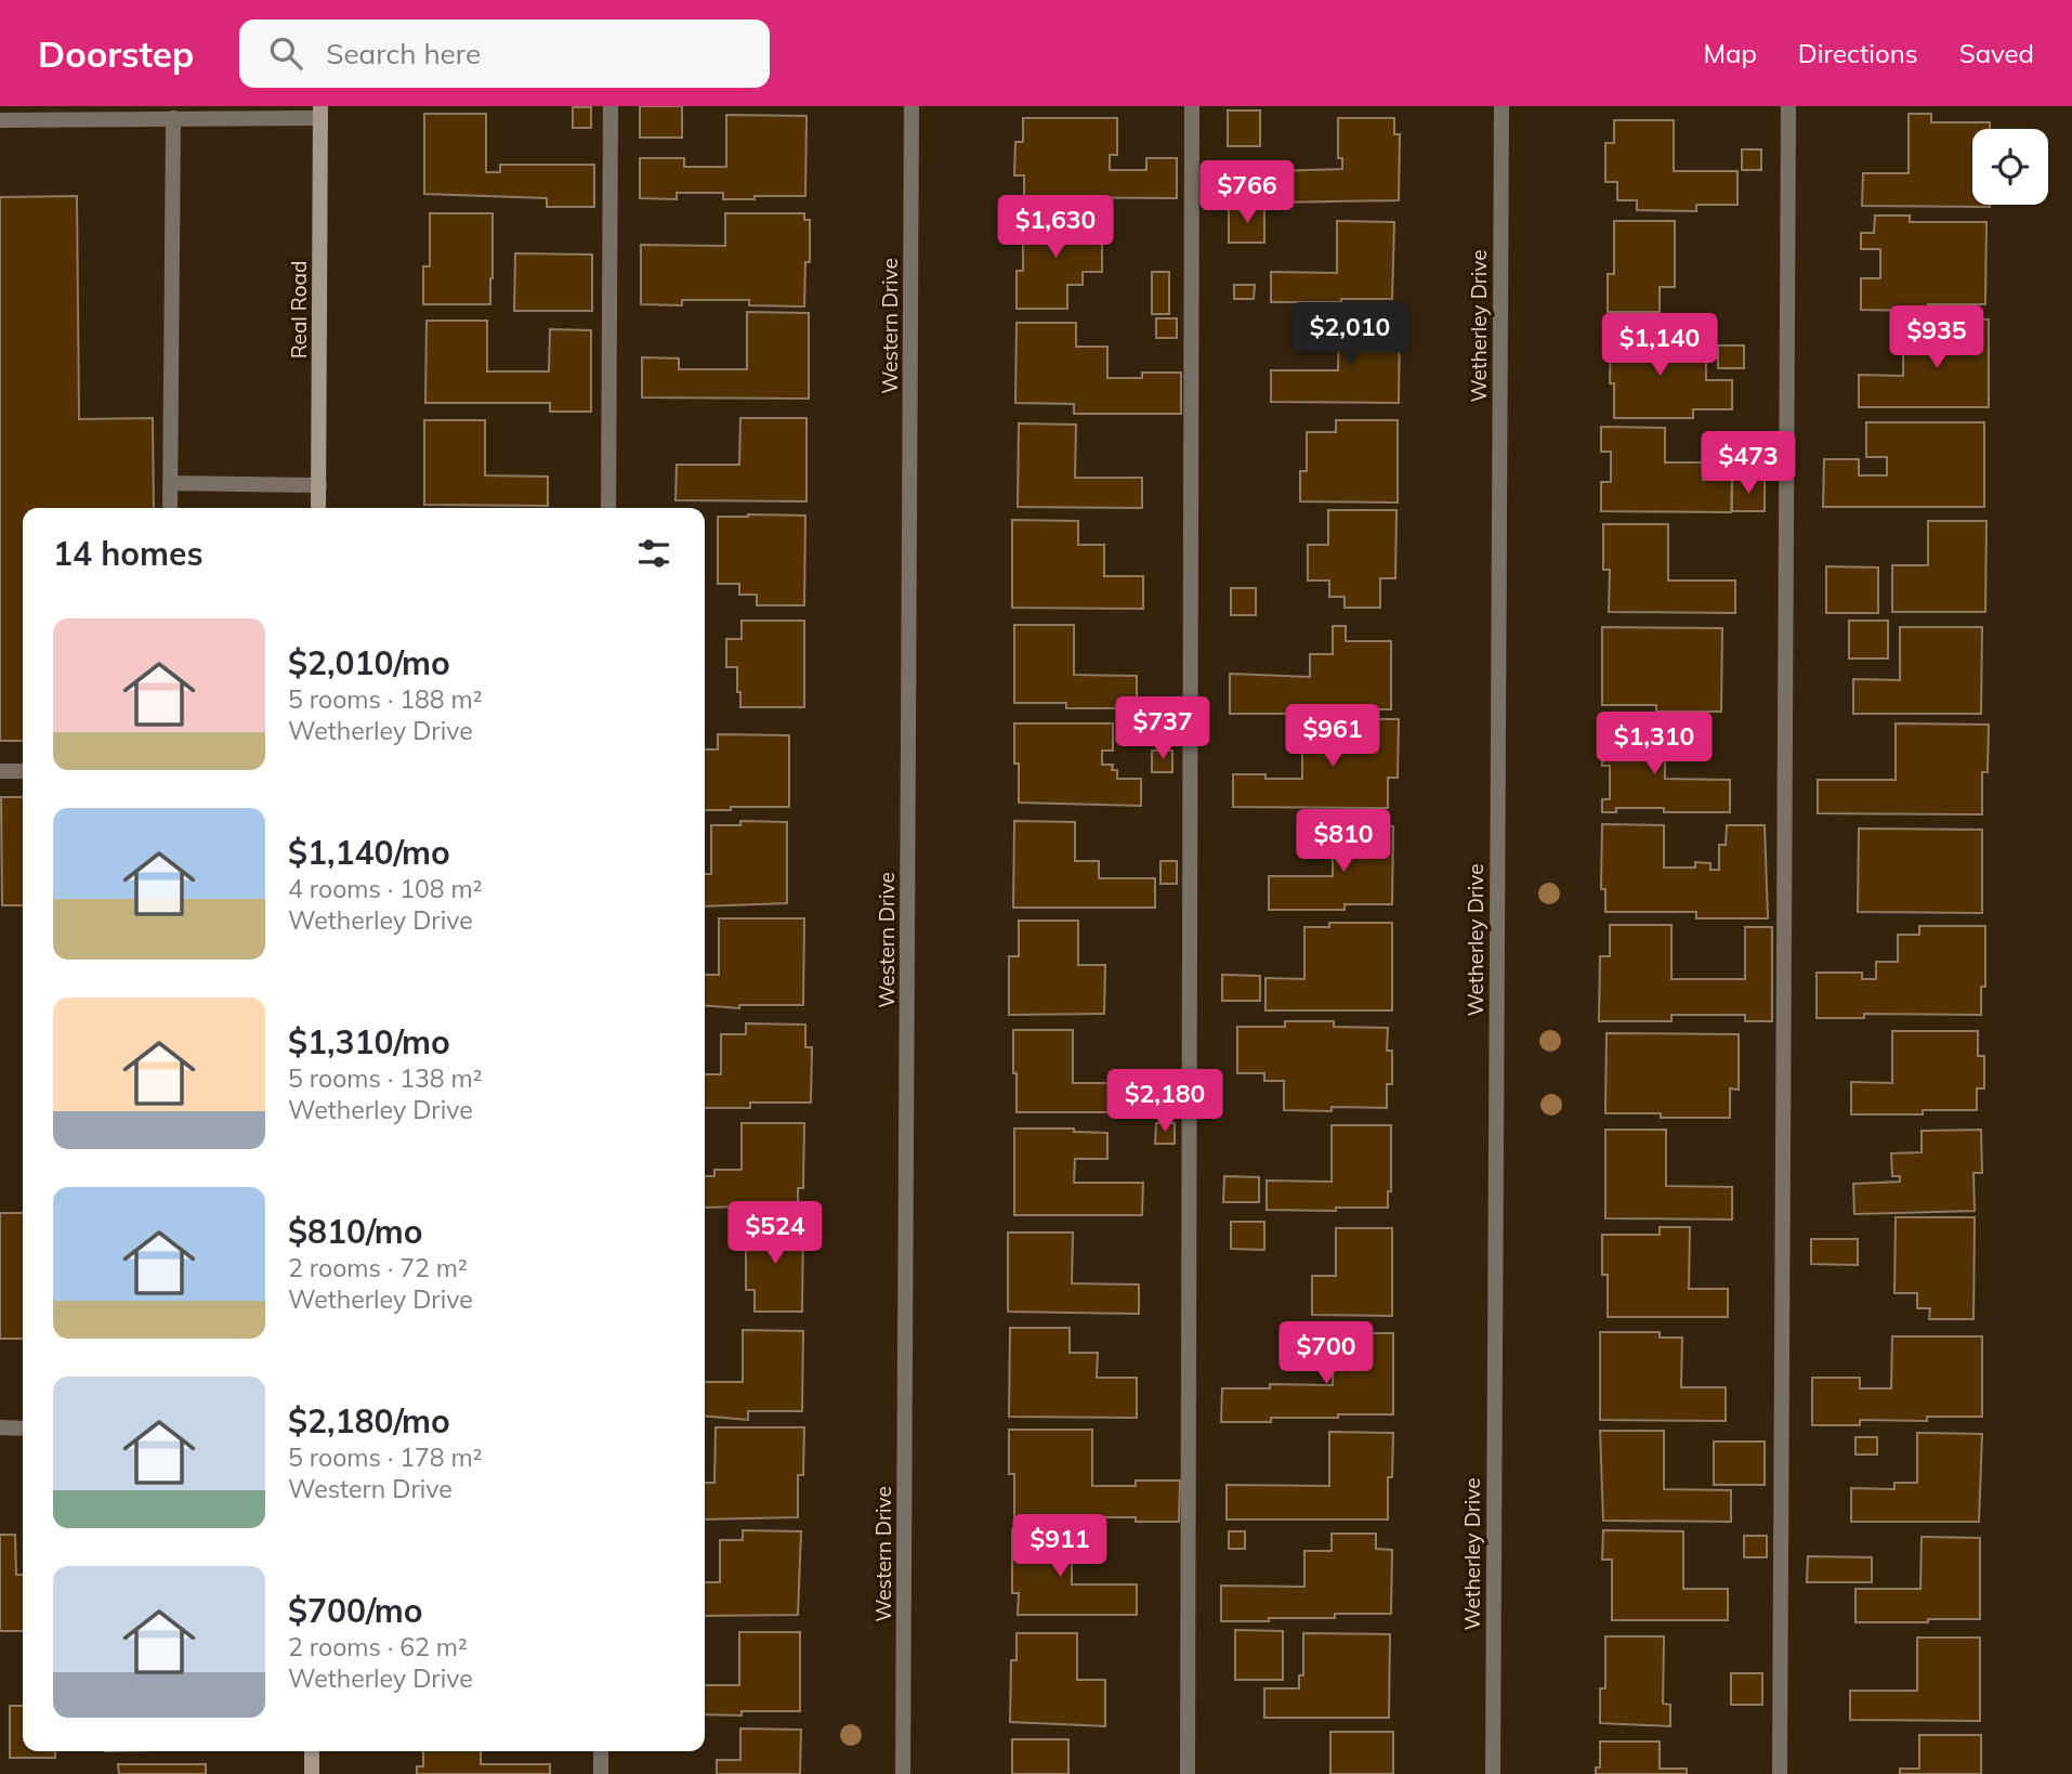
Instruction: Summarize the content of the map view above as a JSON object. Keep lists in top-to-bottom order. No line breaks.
{"streets":{"street":["Real Road","Western Drive","Wetherley Drive"]},"page":{"header":"Doorstep","search":"Search here","nav":["Map","Directions","Saved"],"price":["$766","$1,630","$2,010","$935","$1,140","$473","$737","$961","$1,310","$810","$2,180","$524","$700","$911"],"heading":"14 homes","list":[{"name":"$2,010/mo","note":"5 rooms · 188 m² · Wetherley Drive"},{"name":"$1,140/mo","note":"4 rooms · 108 m² · Wetherley Drive"},{"name":"$1,310/mo","note":"5 rooms · 138 m² · Wetherley Drive"},{"name":"$810/mo","note":"2 rooms · 72 m² · Wetherley Drive"},{"name":"$2,180/mo","note":"5 rooms · 178 m² · Western Drive"},{"name":"$700/mo","note":"2 rooms · 62 m² · Wetherley Drive"}]}}
